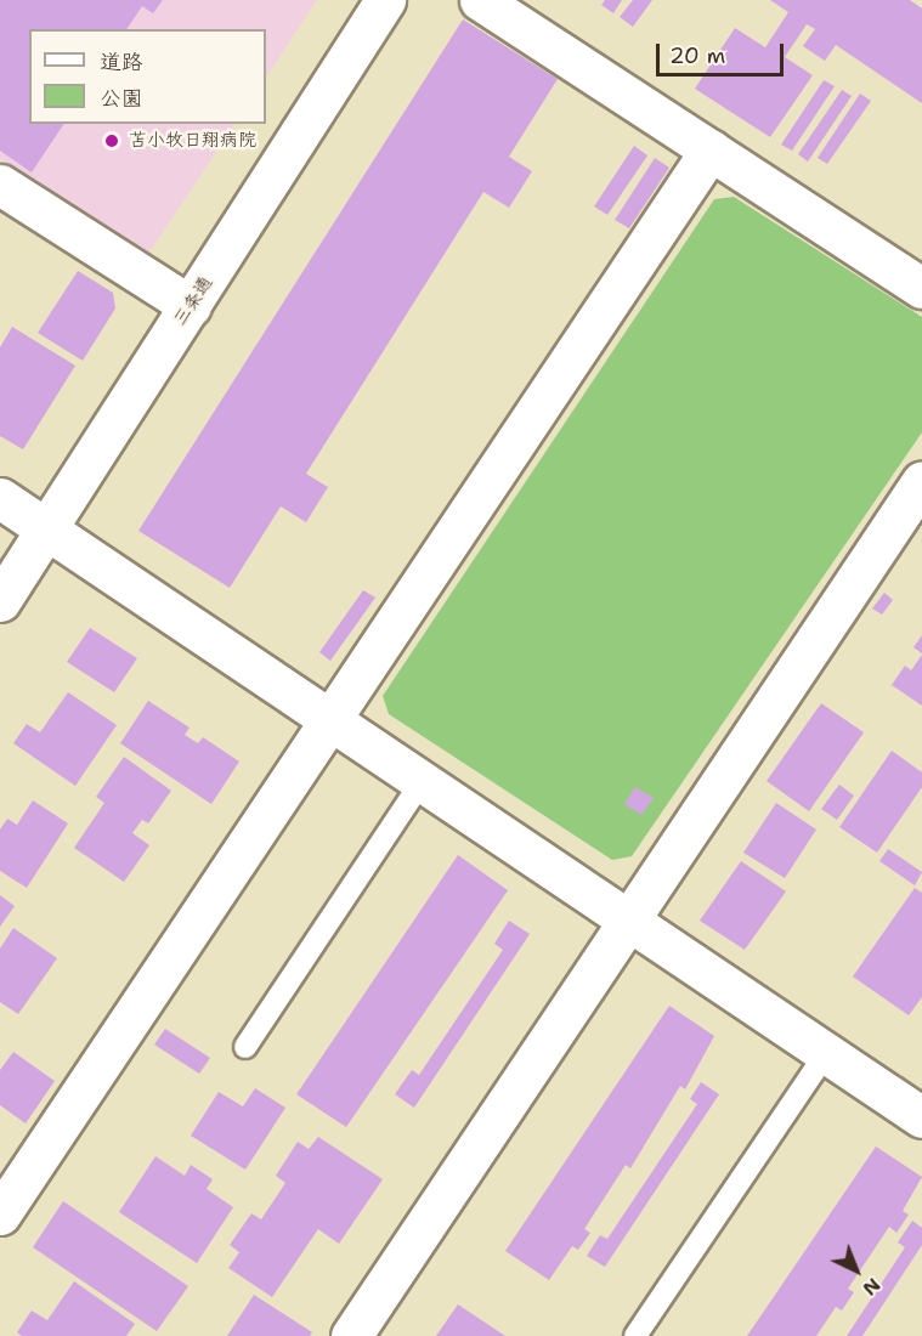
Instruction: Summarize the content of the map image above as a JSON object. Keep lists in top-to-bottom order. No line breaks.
{"streets":{"street":["三条通"]},"places":["苫小牧日翔病院"],"legend":["道路","公園"],"scale_bar":"20 m","north":"bottom right"}
